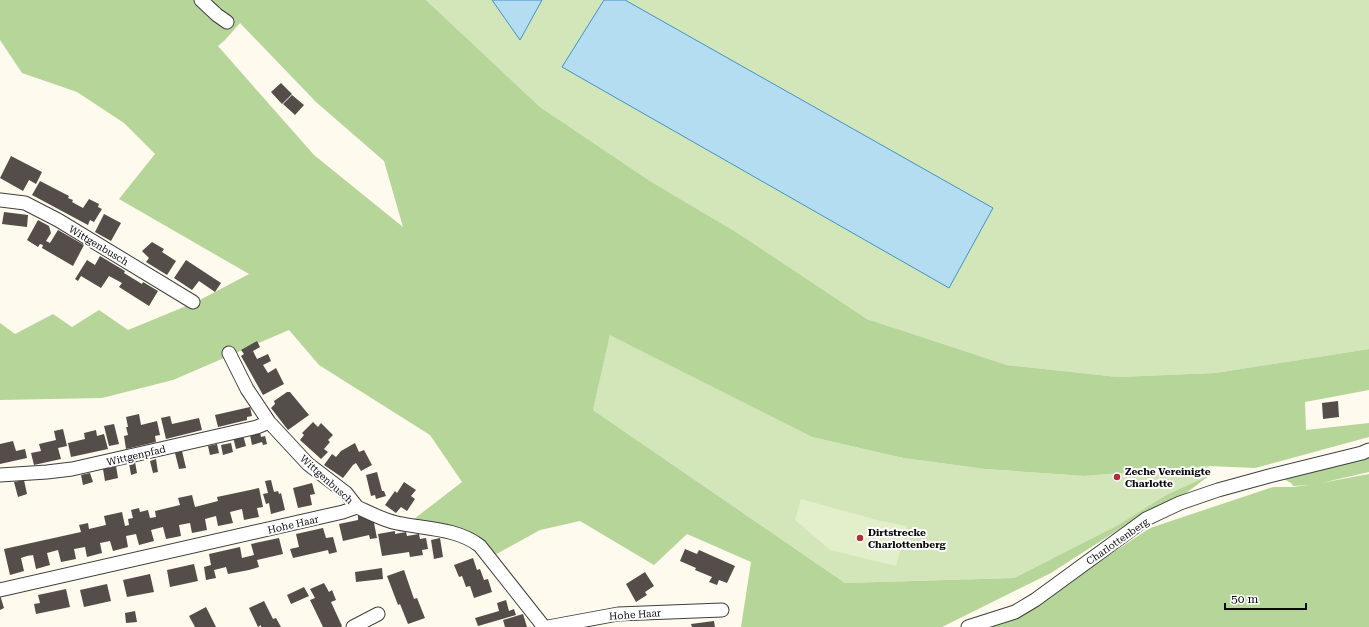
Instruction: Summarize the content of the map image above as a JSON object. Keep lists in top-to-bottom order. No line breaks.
{"streets":{"street":["Wittgenbusch","Wittgenpfad","Hohe Haar","Charlottenberg"]},"crossings":[["Wittgenbusch","Wittgenpfad"],["Wittgenbusch","Hohe Haar"]],"places":["Zeche Vereinigte Charlotte","Dirtstrecke Charlottenberg"],"scale_bar":"50 m"}
